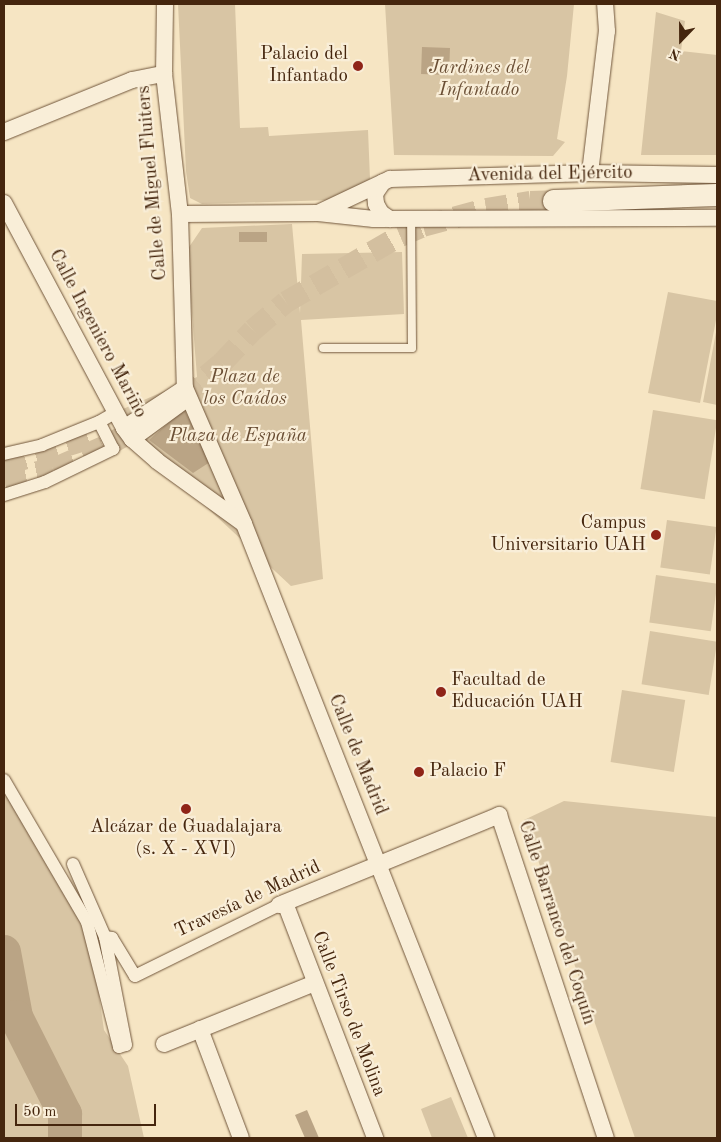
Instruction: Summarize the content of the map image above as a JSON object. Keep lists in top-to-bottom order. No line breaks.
{"streets":{"main road":["Avenida del Ejército"],"street":["Calle de Miguel Fluiters","Calle Ingeniero Mariño","Calle de Madrid","Travesía de Madrid","Calle Barranco del Coquín","Calle Tirso de Molina"]},"crossings":[["Avenida del Ejército","Calle de Miguel Fluiters"],["Calle de Miguel Fluiters","Calle de Madrid"],["Calle Ingeniero Mariño","Calle de Madrid"],["Calle de Madrid","Travesía de Madrid"],["Calle de Madrid","Calle Barranco del Coquín"],["Travesía de Madrid","Calle Barranco del Coquín"],["Travesía de Madrid","Calle Tirso de Molina"]],"parks":["Jardines del Infantado","Plaza de los Caídos","Plaza de España"],"places":["Palacio del Infantado","Campus Universitario UAH","Facultad de Educación UAH","Palacio F","Alcázar de Guadalajara (s. X - XVI)"],"scale_bar":"50 m","north":"bottom"}
